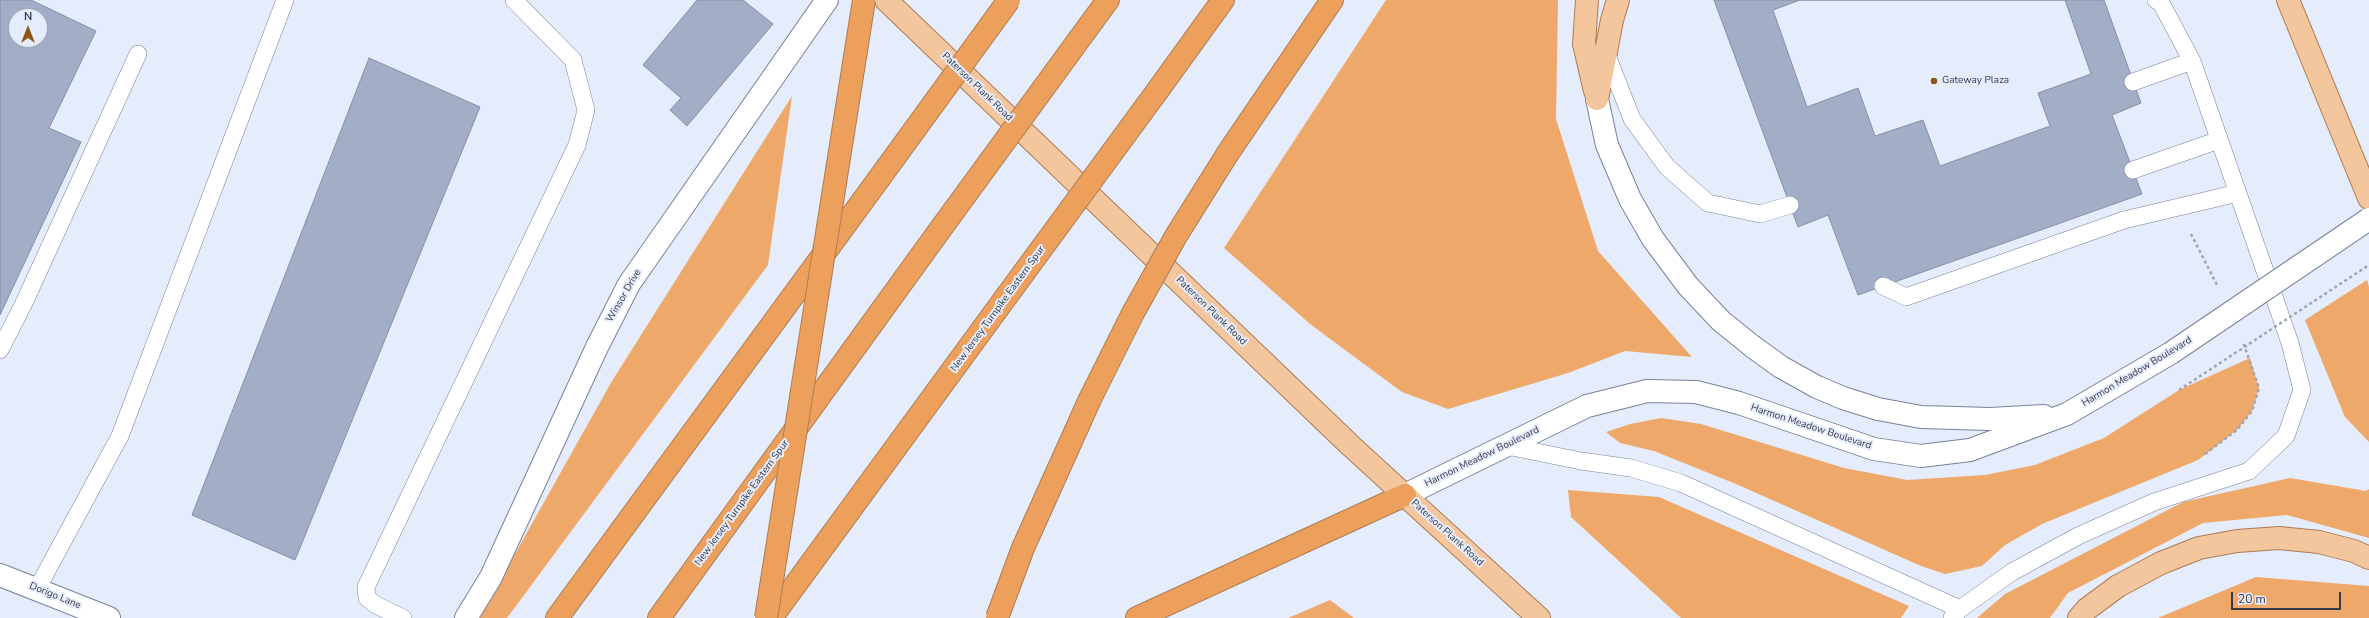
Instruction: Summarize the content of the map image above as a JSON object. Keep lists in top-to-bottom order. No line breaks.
{"streets":{"highway":["New Jersey Turnpike Eastern Spur"],"main road":["Paterson Plank Road"],"street":["Winsor Drive","Harmon Meadow Boulevard","Dorigo Lane"]},"crossings":[["Paterson Plank Road","Harmon Meadow Boulevard"]],"places":["Gateway Plaza"],"scale_bar":"20 m","north":"top"}
